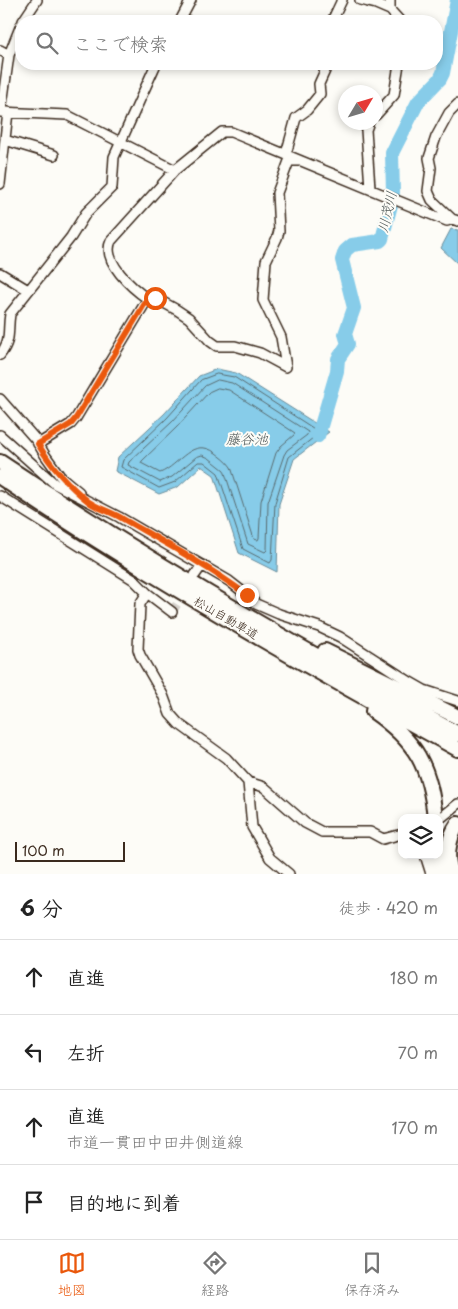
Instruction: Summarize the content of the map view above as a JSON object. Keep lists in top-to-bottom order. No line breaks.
{"streets":{"highway":["松山自動車道"]},"water":["川茂川","藤谷池"],"scale_bar":"100 m","north":"top right","page":{"search":"ここで検索","scale":"100 m","heading":["6 分","徒歩 · 420 m"],"list":[["直進","180 m"],["左折","70 m"],["直進","市道一貫田中田井側道線","170 m"],"目的地に到着"],"nav":["地図","経路","保存済み"]}}
